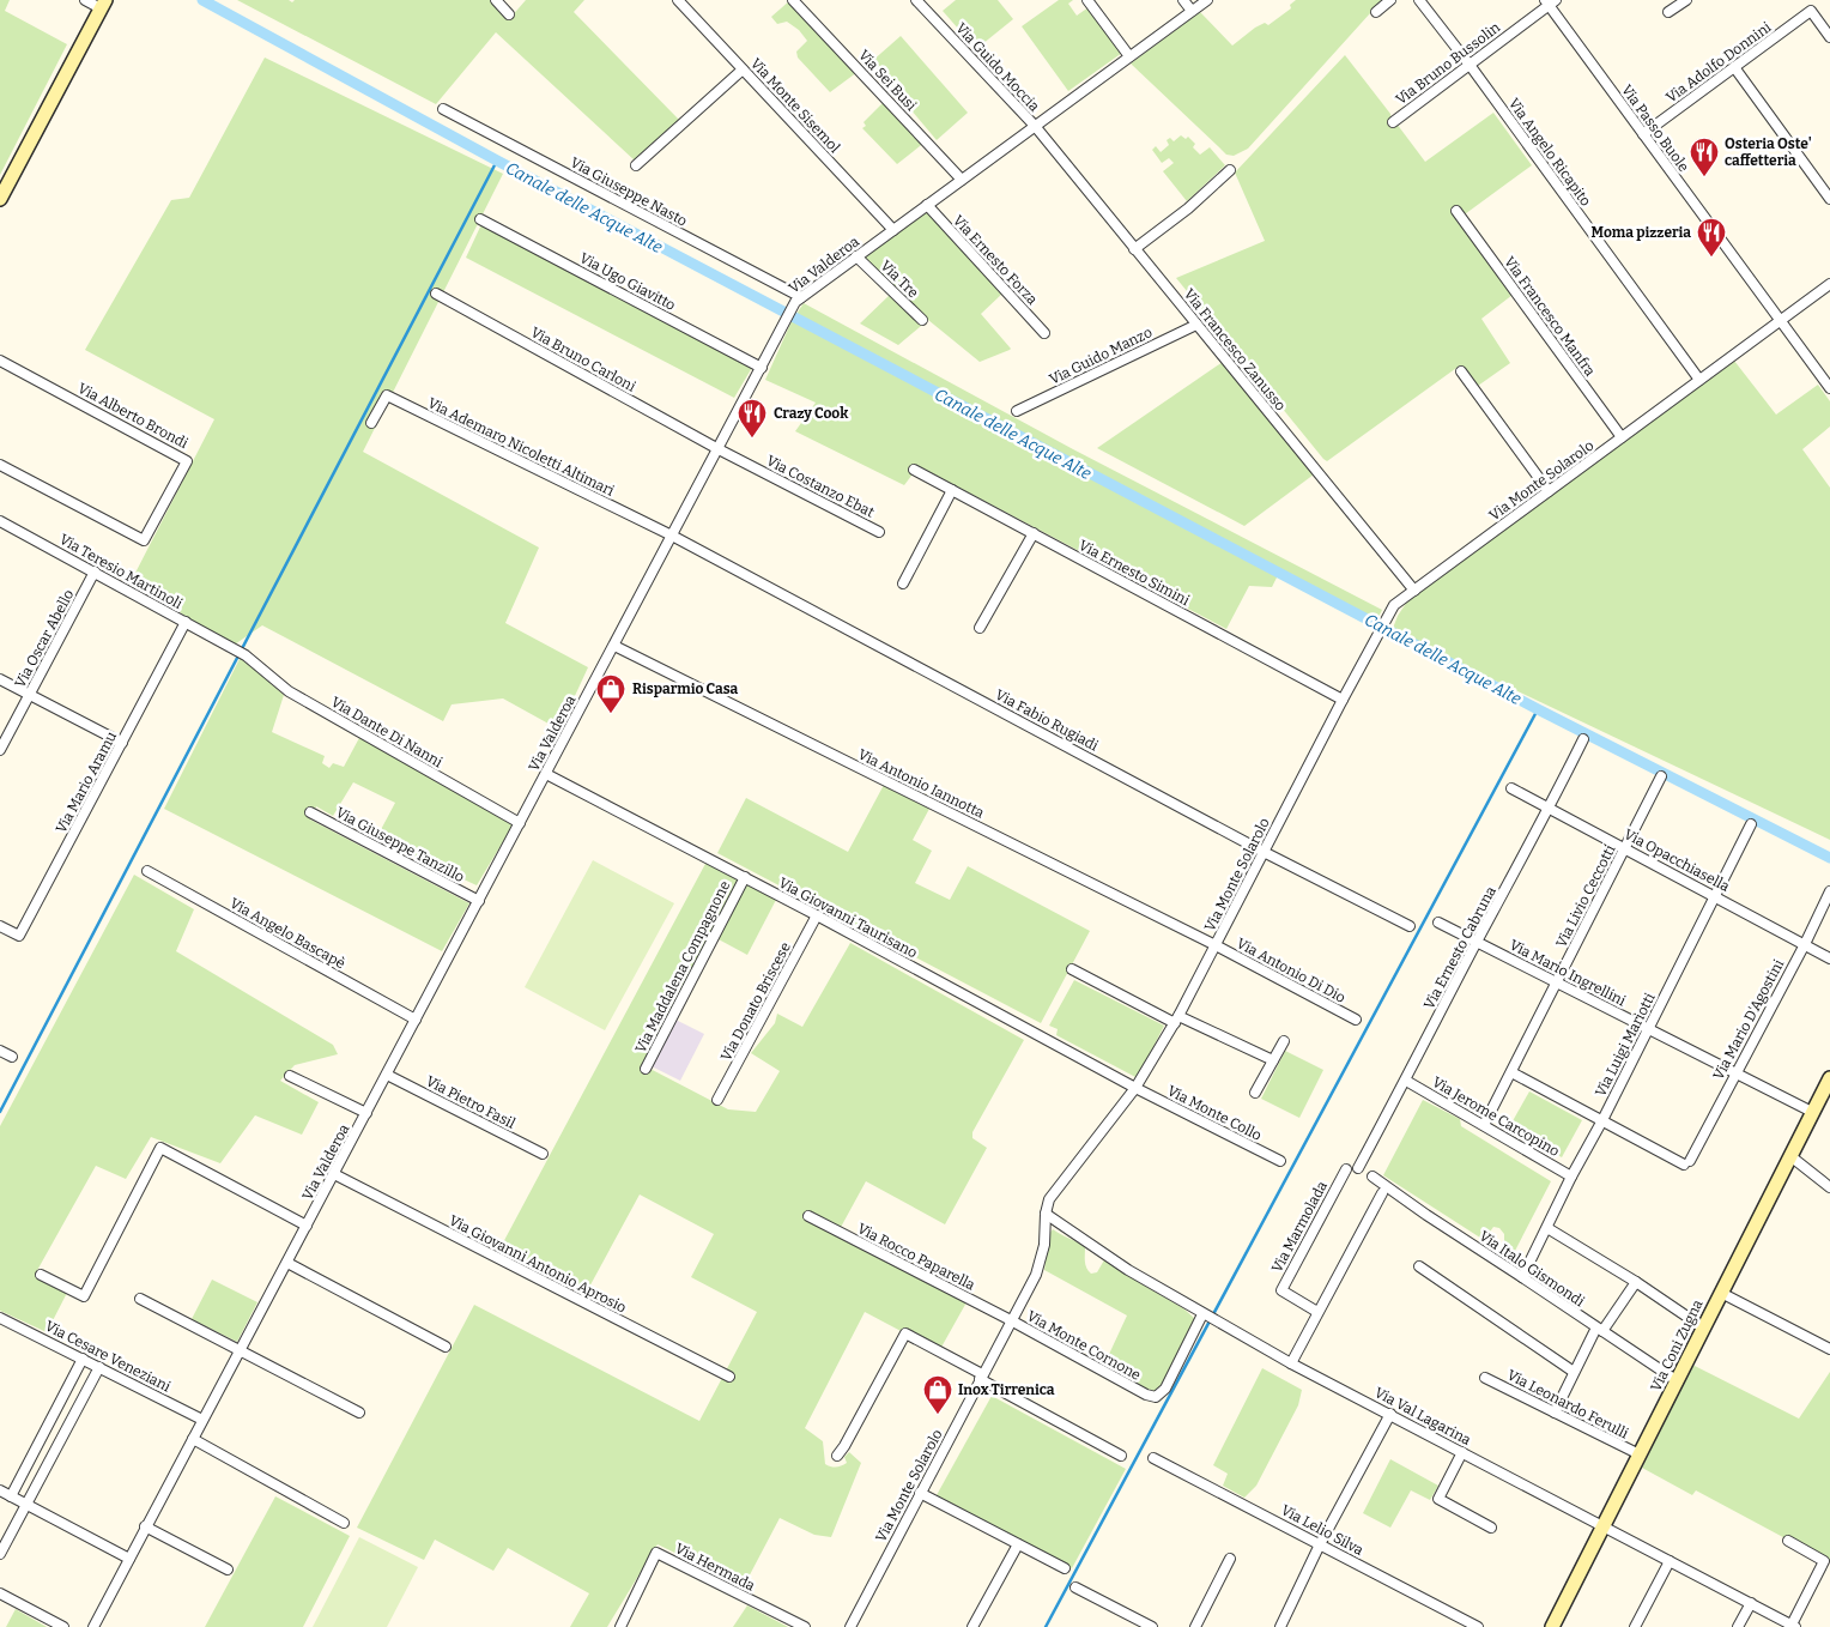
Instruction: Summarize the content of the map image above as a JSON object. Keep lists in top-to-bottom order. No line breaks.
{"streets":{"street":["Via Adolfo Donnini","Via Bruno Bussolin","Via Guido Moccia","Via Sei Busi","Via Monte Sisemol","Via Passo Buole","Via Angelo Ricapito","Via Giuseppe Nasto","Via Ernesto Forza","Via Valderoa","Via Tre","Via Ugo Giavitto","Via Francesco Manfra","Via Francesco Zanusso","Via Guido Manzo","Via Bruno Carloni","Via Alberto Brondi","Via Ademaro Nicoletti Altimari","Via Monte Solarolo","Via Costanzo Ebat","Via Teresio Martinoli","Via Ernesto Simini","Via Oscar Abello","Via Fabio Rugiadi","Via Dante Di Nanni","Via Mario Aramu","Via Antonio Iannotta","Via Giuseppe Tanzillo","Via Opacchiasella","Via Livio Ceccotti","Via Giovanni Taurisano","Via Angelo Bascapè","Via Ernesto Cabruna","Via Maddalena Compagnone","Via Antonio Di Dio","Via Mario Ingrellini","Via Donato Briscese","Via Mario D'Agostini","Via Luigi Mariotti","Via Pietro Fasil","Via Monte Collo","Via Jerome Carcopino","Via Marmolada","Via Rocco Paparella","Via Giovanni Antonio Aprosio","Via Italo Gismondi","Via Monte Cornone","Via Coni Zugna","Via Cesare Veneziani","Via Leonardo Ferulli","Via Val Lagarina","Via Lelio Silva","Via Hermada"]},"crossings":[["Via Adolfo Donnini","Via Passo Buole"],["Via Bruno Bussolin","Via Passo Buole"],["Via Bruno Bussolin","Via Angelo Ricapito"],["Via Guido Moccia","Via Valderoa"],["Via Guido Moccia","Via Francesco Zanusso"],["Via Sei Busi","Via Valderoa"],["Via Monte Sisemol","Via Valderoa"],["Via Passo Buole","Via Monte Solarolo"],["Via Angelo Ricapito","Via Monte Solarolo"],["Via Giuseppe Nasto","Via Valderoa"],["Via Ernesto Forza","Via Valderoa"],["Via Valderoa","Via Tre"],["Via Valderoa","Via Ugo Giavitto"],["Via Valderoa","Via Francesco Zanusso"],["Via Valderoa","Via Bruno Carloni"],["Via Valderoa","Via Ademaro Nicoletti Altimari"],["Via Valderoa","Via Costanzo Ebat"],["Via Valderoa","Via Fabio Rugiadi"],["Via Valderoa","Via Dante Di Nanni"],["Via Valderoa","Via Antonio Iannotta"],["Via Valderoa","Via Giuseppe Tanzillo"],["Via Valderoa","Via Giovanni Taurisano"],["Via Valderoa","Via Angelo Bascapè"],["Via Valderoa","Via Pietro Fasil"],["Via Valderoa","Via Giovanni Antonio Aprosio"],["Via Valderoa","Via Cesare Veneziani"],["Via Francesco Manfra","Via Monte Solarolo"],["Via Francesco Zanusso","Via Guido Manzo"],["Via Francesco Zanusso","Via Monte Solarolo"],["Via Bruno Carloni","Via Costanzo Ebat"],["Via Ademaro Nicoletti Altimari","Via Fabio Rugiadi"],["Via Monte Solarolo","Via Ernesto Simini"],["Via Monte Solarolo","Via Fabio Rugiadi"],["Via Monte Solarolo","Via Antonio Iannotta"],["Via Monte Solarolo","Via Giovanni Taurisano"],["Via Monte Solarolo","Via Antonio Di Dio"],["Via Monte Solarolo","Via Monte Collo"],["Via Monte Solarolo","Via Rocco Paparella"],["Via Monte Solarolo","Via Monte Cornone"],["Via Monte Solarolo","Via Val Lagarina"],["Via Teresio Martinoli","Via Oscar Abello"],["Via Teresio Martinoli","Via Dante Di Nanni"],["Via Teresio Martinoli","Via Mario Aramu"],["Via Antonio Iannotta","Via Antonio Di Dio"],["Via Opacchiasella","Via Livio Ceccotti"],["Via Opacchiasella","Via Ernesto Cabruna"],["Via Opacchiasella","Via Mario D'Agostini"],["Via Opacchiasella","Via Luigi Mariotti"],["Via Livio Ceccotti","Via Mario Ingrellini"],["Via Livio Ceccotti","Via Jerome Carcopino"],["Via Giovanni Taurisano","Via Maddalena Compagnone"],["Via Giovanni Taurisano","Via Donato Briscese"],["Via Giovanni Taurisano","Via Monte Collo"],["Via Ernesto Cabruna","Via Mario Ingrellini"],["Via Ernesto Cabruna","Via Jerome Carcopino"],["Via Mario Ingrellini","Via Mario D'Agostini"],["Via Mario Ingrellini","Via Luigi Mariotti"],["Via Mario Ingrellini","Via Coni Zugna"],["Via Mario D'Agostini","Via Luigi Mariotti"],["Via Luigi Mariotti","Via Jerome Carcopino"],["Via Luigi Mariotti","Via Italo Gismondi"],["Via Rocco Paparella","Via Monte Cornone"],["Via Italo Gismondi","Via Coni Zugna"],["Via Monte Cornone","Via Val Lagarina"],["Via Coni Zugna","Via Leonardo Ferulli"],["Via Coni Zugna","Via Val Lagarina"]],"water":["Canale delle Acque Alte"],"places":{"restaurant":["Osteria Oste' caffetteria","Moma pizzeria","Crazy Cook"],"shop":["Risparmio Casa","Inox Tirrenica"]}}
